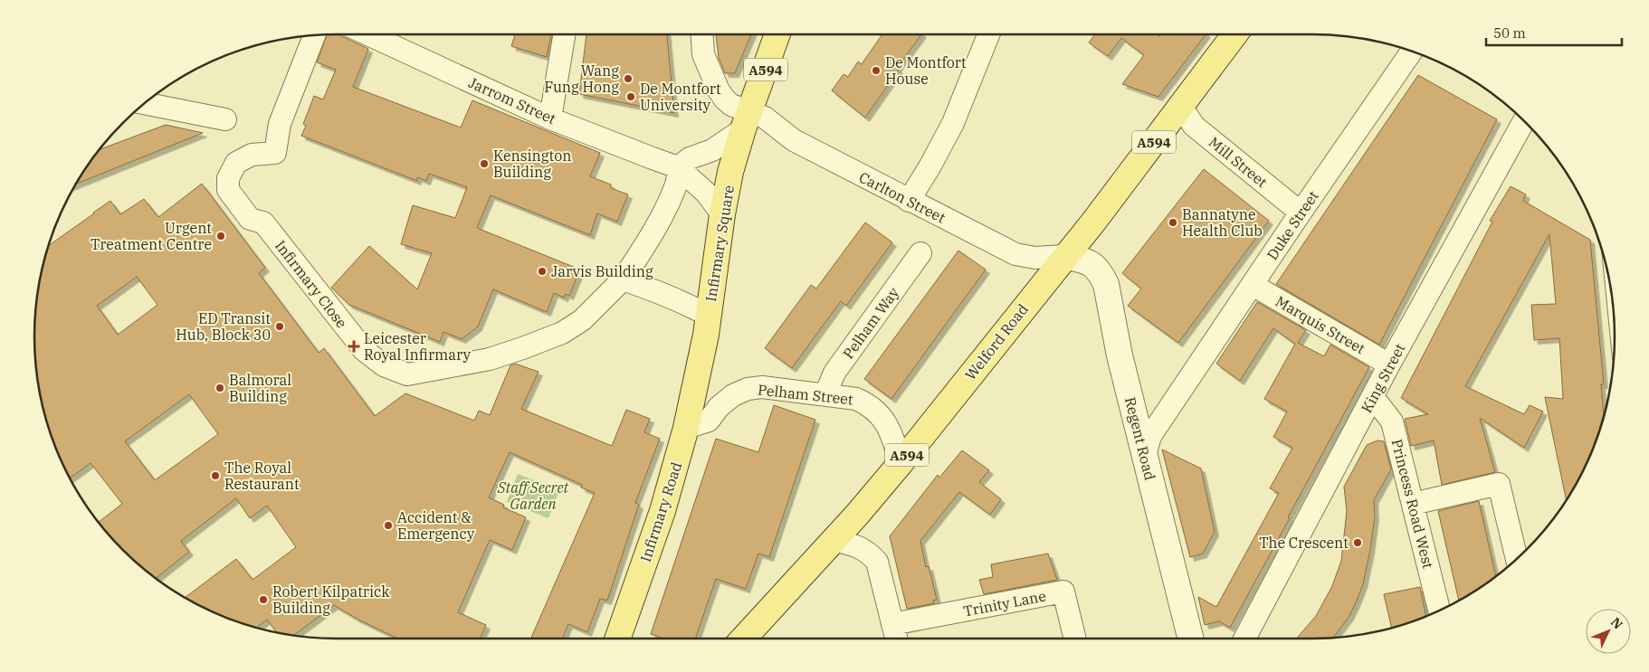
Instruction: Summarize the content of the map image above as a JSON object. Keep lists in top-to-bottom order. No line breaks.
{"streets":{"main road":["A594","Infirmary Square","Welford Road","Infirmary Road"],"street":["Jarrom Street","Mill Street","Carlton Street","Duke Street","Infirmary Close","Pelham Way","Marquis Street","King Street","Pelham Street","Regent Road","Princess Road West","Trinity Lane"]},"crossings":[["A594","Carlton Street"],["A594","Infirmary Square"],["Jarrom Street","Infirmary Square"],["Mill Street","Duke Street"],["Mill Street","Welford Road"],["Carlton Street","Infirmary Square"],["Carlton Street","Welford Road"],["Carlton Street","Regent Road"],["Duke Street","Marquis Street"],["Duke Street","Regent Road"],["Infirmary Square","Infirmary Road"],["Pelham Way","Pelham Street"],["Marquis Street","King Street"],["Welford Road","Pelham Street"],["Welford Road","Regent Road"],["King Street","Princess Road West"],["Pelham Street","Infirmary Road"]],"parks":["Staff Secret Garden"],"places":{"other":["De Montfort House","Wang Fung Hong","De Montfort University","Kensington Building","Bannatyne Health Club","Urgent Treatment Centre","Jarvis Building","ED Transit Hub, Block 30","Balmoral Building","The Royal Restaurant","Accident & Emergency","The Crescent","Robert Kilpatrick Building"],"health":["Leicester Royal Infirmary"]},"scale_bar":"50 m","north":"top right"}
